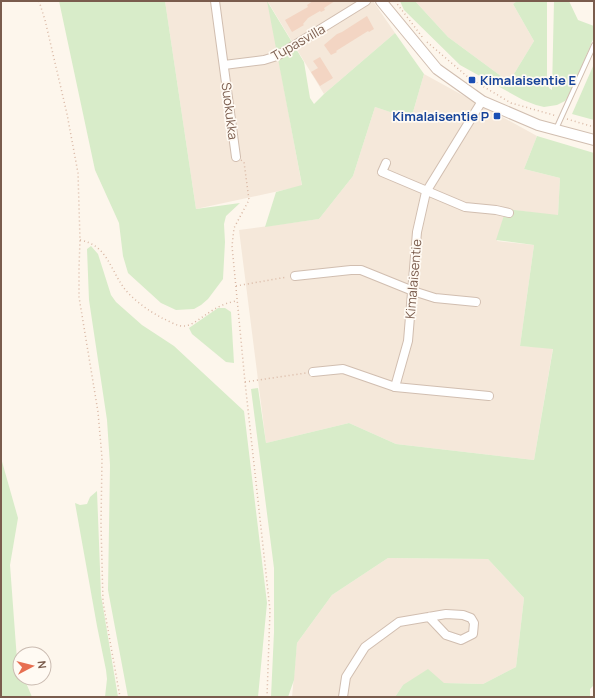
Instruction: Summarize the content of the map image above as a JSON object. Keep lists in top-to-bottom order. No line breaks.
{"streets":{"street":["Tupasvilla","Suokukka","Kimalaisentie"]},"crossings":[["Tupasvilla","Suokukka"]],"places":{"transit":["Kimalaisentie E","Kimalaisentie P"]},"north":"right"}
